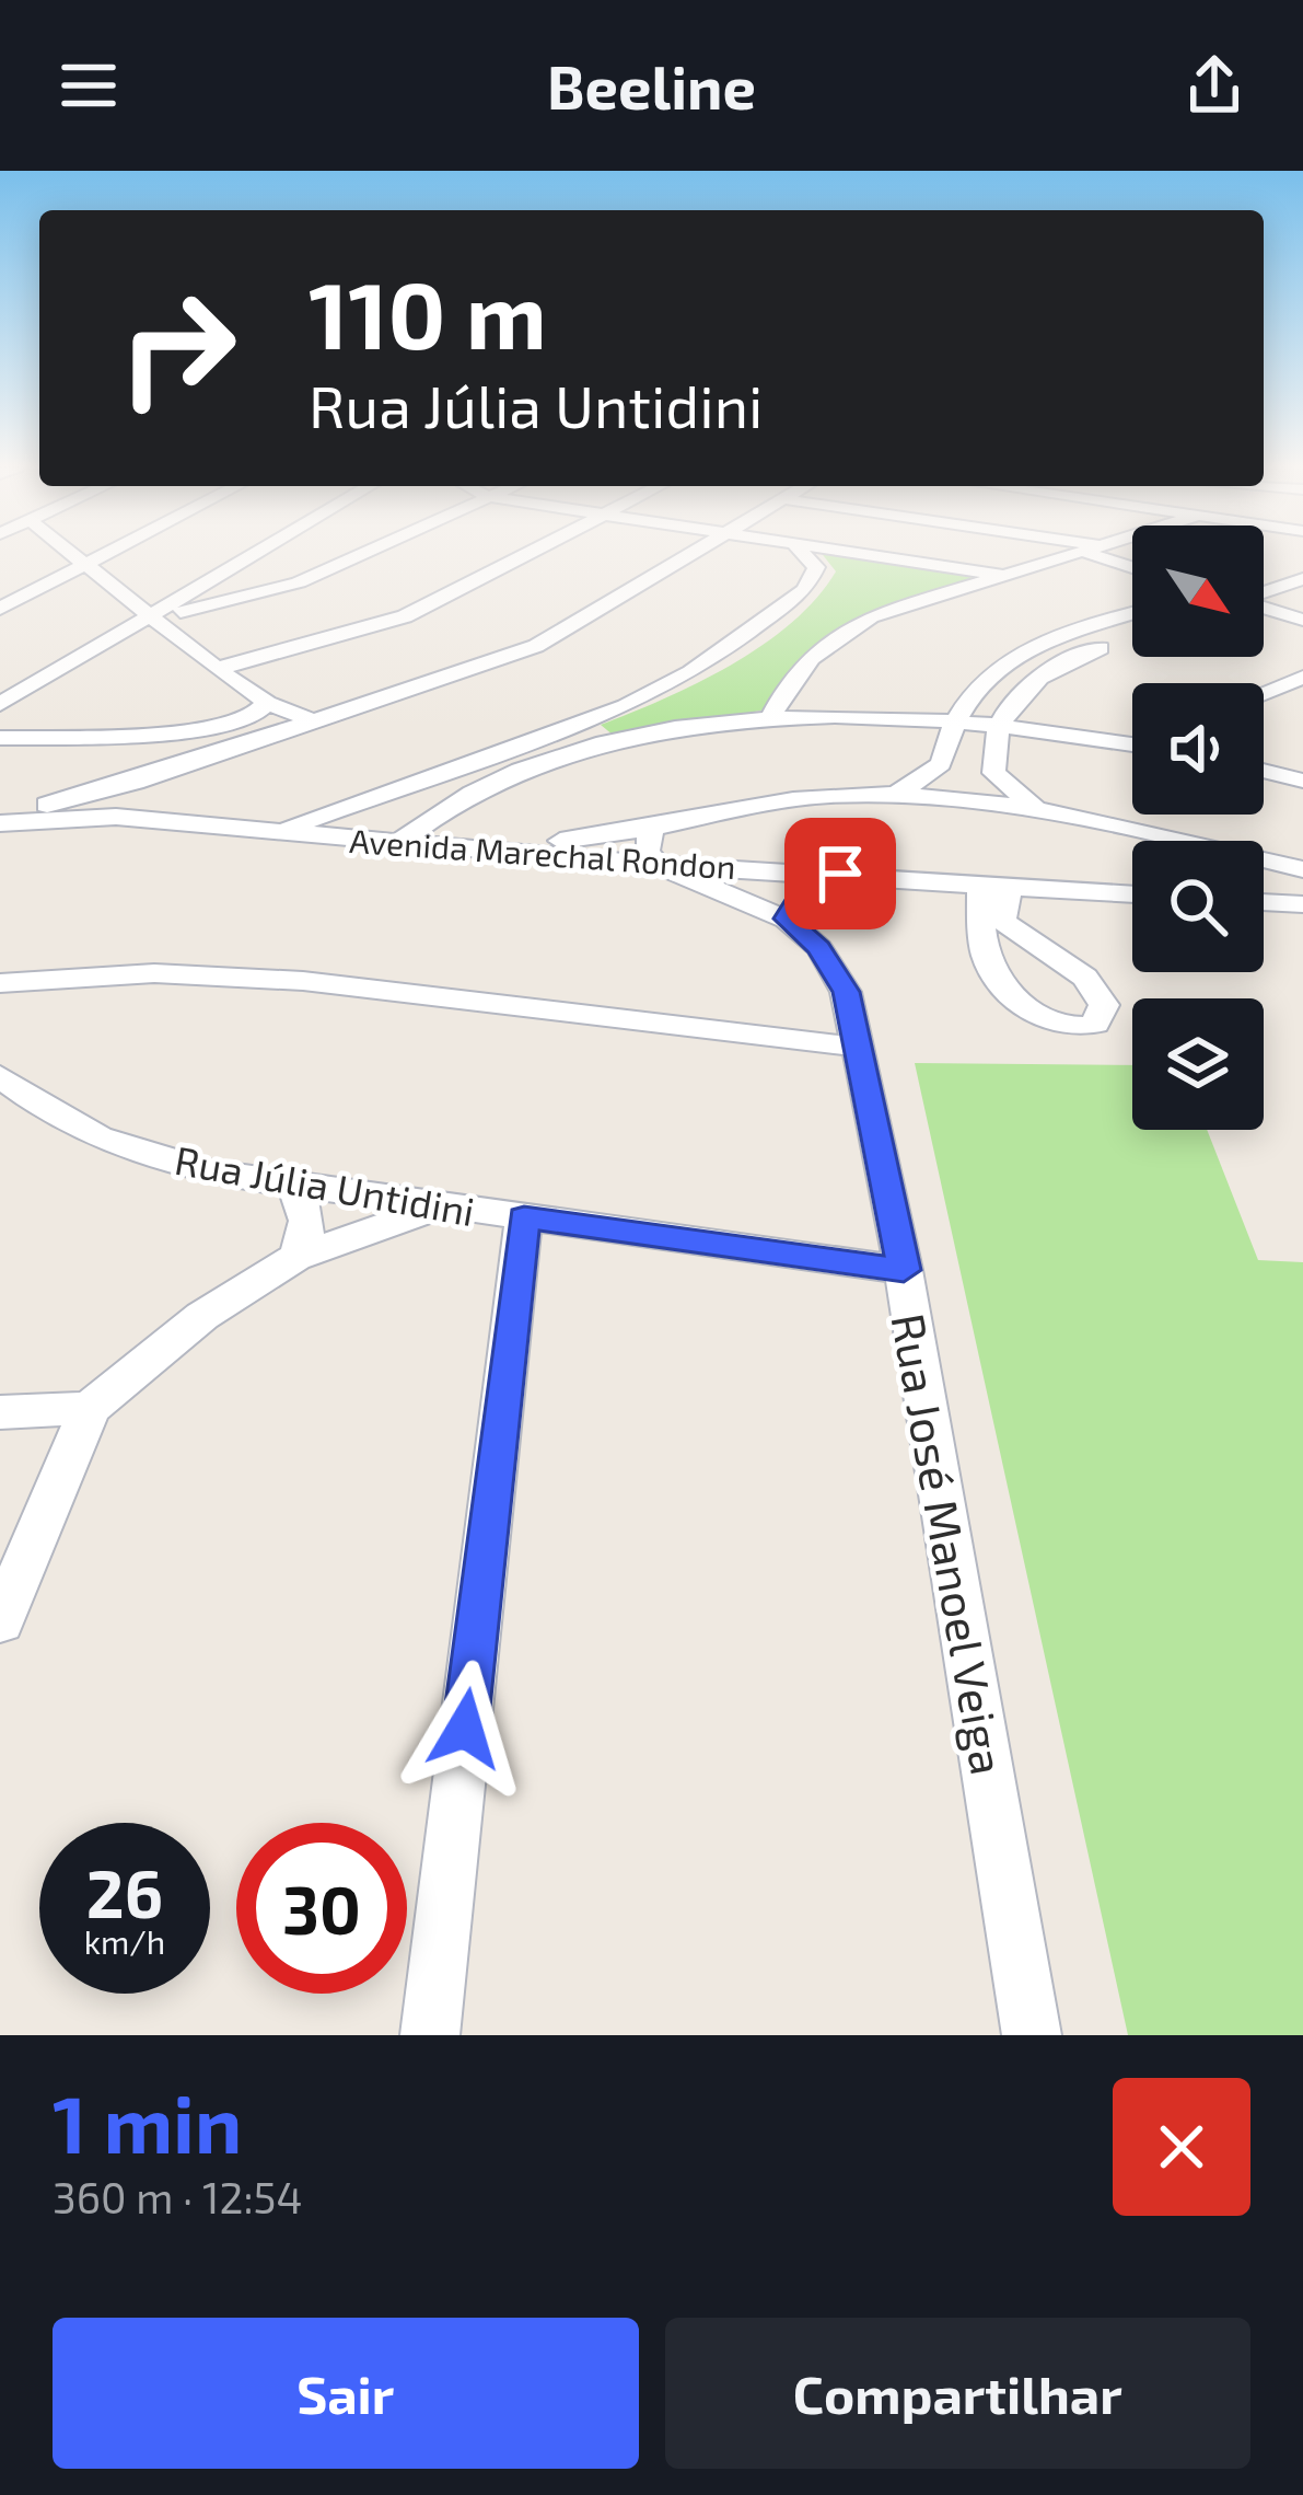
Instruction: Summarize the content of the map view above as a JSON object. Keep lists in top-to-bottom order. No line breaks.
{"streets":{"street":["Avenida Marechal Rondon","Rua Júlia Untidini","Rua José Manoel Veiga"]},"crossings":[["Avenida Marechal Rondon","Rua José Manoel Veiga"],["Rua Júlia Untidini","Rua José Manoel Veiga"]],"north":"bottom right","page":{"header":"Beeline","turn":["110 m","Rua Júlia Untidini"],"speed":"26 km/h","limit":"30","heading":["1 min","360 m · 12:54"],"buttons":["Sair","Compartilhar"]}}
